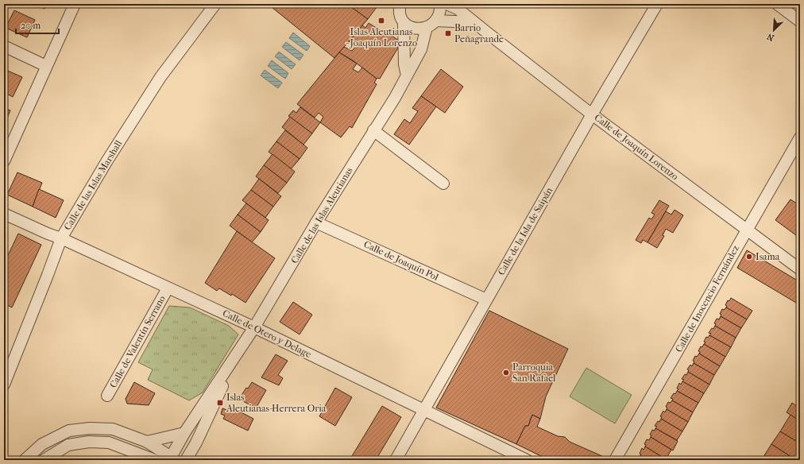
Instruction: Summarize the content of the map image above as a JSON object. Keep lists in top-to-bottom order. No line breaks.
{"streets":{"street":["Calle de Joaquín Lorenzo","Calle de las Islas Marshall","Calle de las Islas Aleutianas","Calle de la Isla de Saipán","Calle de Joaquín Pol","Calle de Inocencio Fernández","Calle de Otero y Delage","Calle de Valentín Serrano"]},"crossings":[["Calle de Joaquín Lorenzo","Calle de la Isla de Saipán"],["Calle de Joaquín Lorenzo","Calle de Inocencio Fernández"],["Calle de las Islas Marshall","Calle de Otero y Delage"],["Calle de las Islas Aleutianas","Calle de Joaquín Pol"],["Calle de las Islas Aleutianas","Calle de Otero y Delage"],["Calle de la Isla de Saipán","Calle de Joaquín Pol"],["Calle de la Isla de Saipán","Calle de Otero y Delage"],["Calle de Otero y Delage","Calle de Valentín Serrano"]],"places":{"transit":["Islas Aleutianas - Joaquín Lorenzo","Barrio Peñagrande","Islas Aleutianas-Herrera Oria"],"other":["Isama","Parroquia San Rafael"]},"scale_bar":"20 m","north":"bottom left"}
